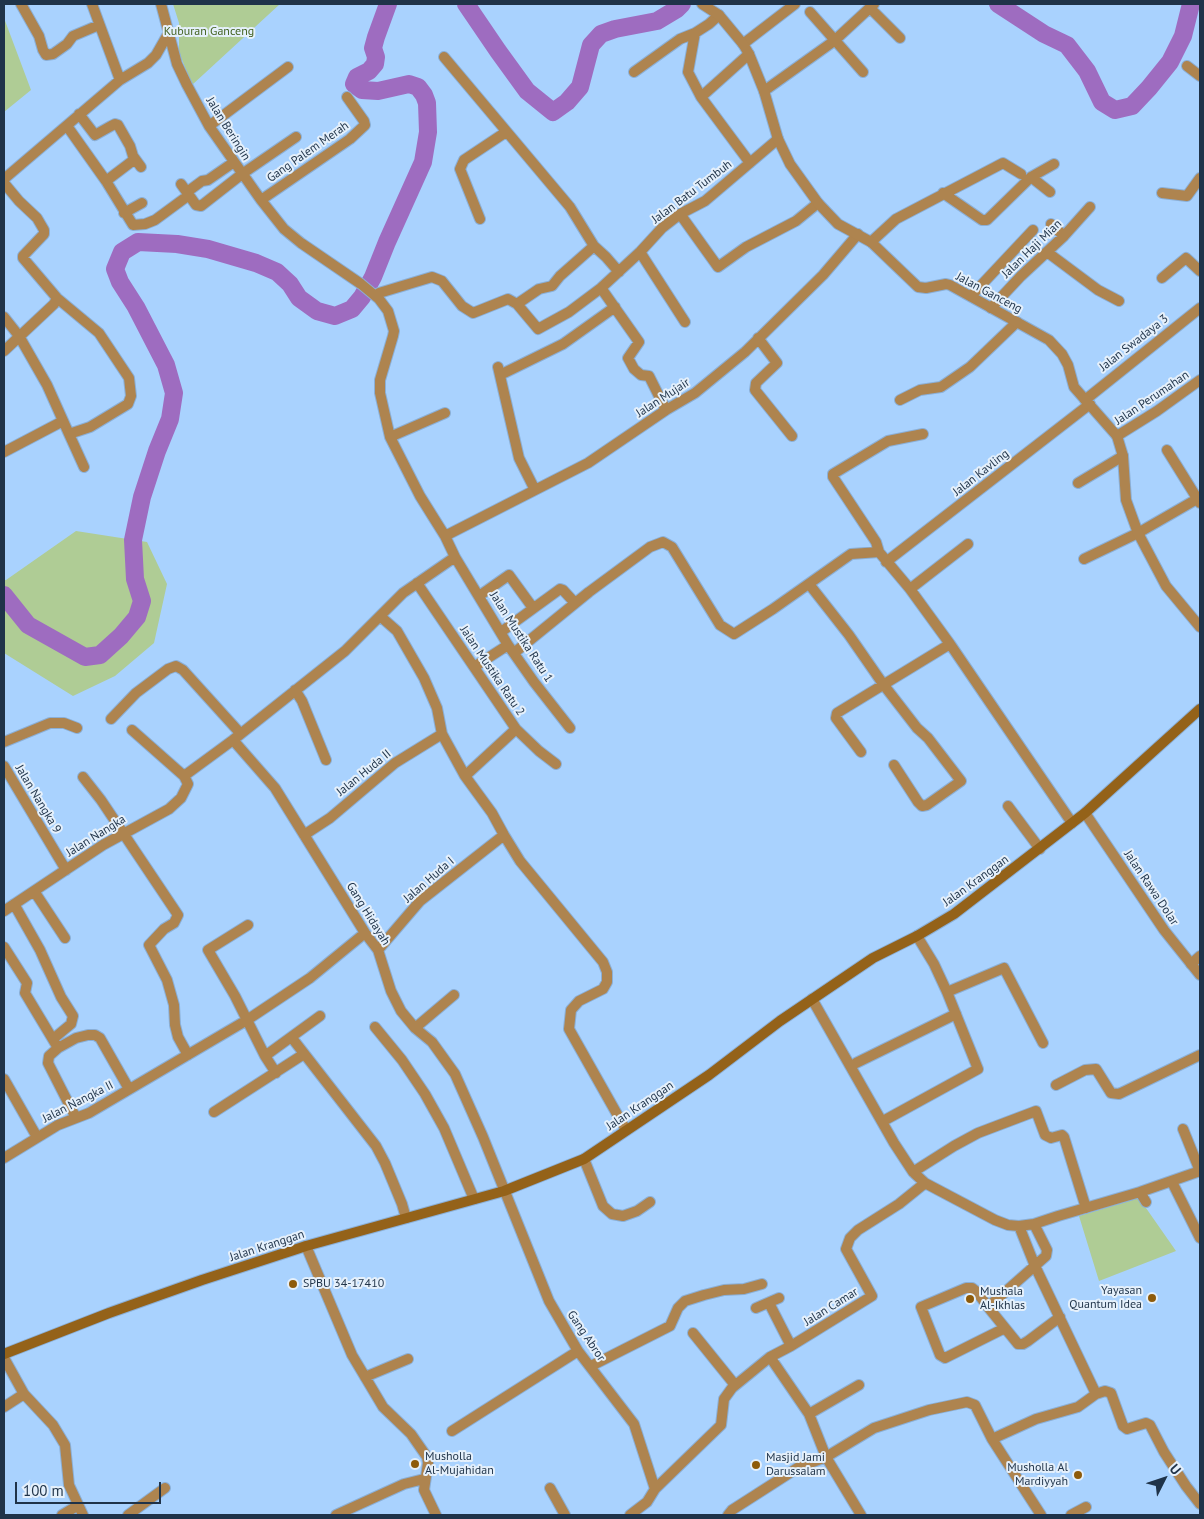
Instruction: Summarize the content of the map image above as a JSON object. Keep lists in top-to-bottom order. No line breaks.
{"streets":{"main road":["Jalan Kranggan"],"street":["Jalan Beringin","Gang Palem Merah","Jalan Batu Tumbuh","Jalan Haji Mian","Jalan Ganceng","Jalan Swadaya 3","Jalan Mujair","Jalan Perumahan","Jalan Kavling","Jalan Mustika Ratu 1","Jalan Mustika Ratu 2","Jalan Huda II","Jalan Nangka 9","Jalan Nangka","Jalan Huda I","Jalan Rawa Dolar","Gang Hidayah","Jalan Nangka II","Jalan Camar","Gang Abror"]},"crossings":[["Jalan Beringin","Gang Palem Merah"],["Jalan Beringin","Jalan Mustika Ratu 1"],["Jalan Batu Tumbuh","Jalan Ganceng"],["Jalan Haji Mian","Jalan Ganceng"],["Jalan Ganceng","Jalan Swadaya 3"],["Jalan Ganceng","Jalan Mujair"],["Jalan Ganceng","Jalan Perumahan"],["Jalan Ganceng","Jalan Kavling"],["Jalan Swadaya 3","Jalan Kavling"],["Jalan Mujair","Jalan Mustika Ratu 1"],["Jalan Huda II","Gang Hidayah"],["Jalan Nangka 9","Jalan Nangka"],["Jalan Huda I","Gang Hidayah"],["Jalan Kranggan","Jalan Rawa Dolar"],["Jalan Kranggan","Gang Hidayah"],["Jalan Kranggan","Gang Abror"],["Gang Hidayah","Jalan Nangka II"],["Gang Hidayah","Gang Abror"],["Jalan Camar","Gang Abror"]],"parks":["Kuburan Ganceng"],"places":["SPBU 34-17410","Yayasan Quantum Idea","Mushala Al-Ikhlas","Musholla Al-Mujahidan","Masjid Jami Darussalam","Musholla Al Mardiyyah"],"scale_bar":"100 m","north":"top right"}
